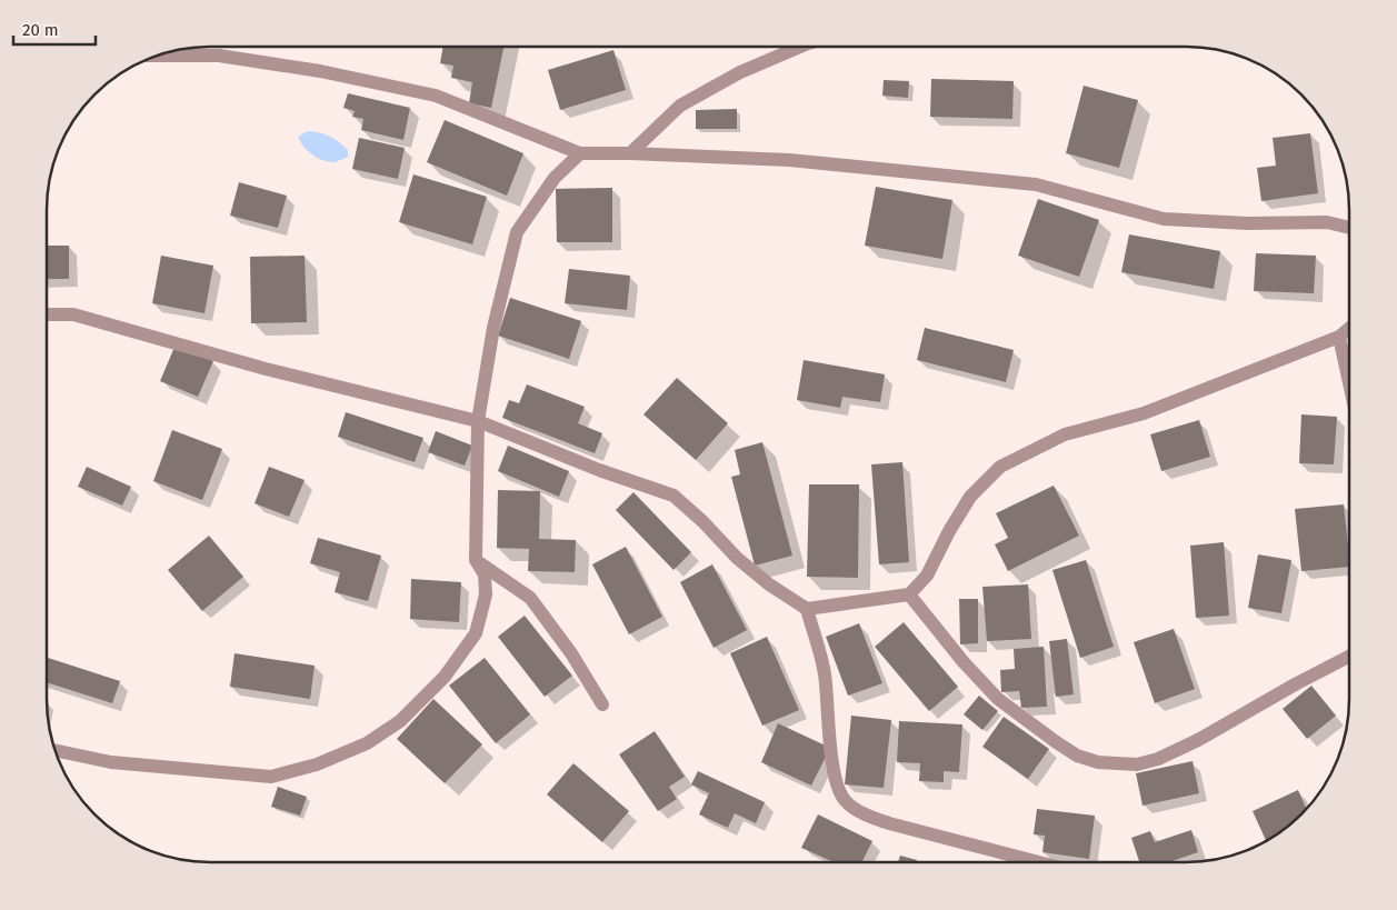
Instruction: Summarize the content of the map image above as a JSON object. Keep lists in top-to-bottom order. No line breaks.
{"scale_bar":"20 m"}
